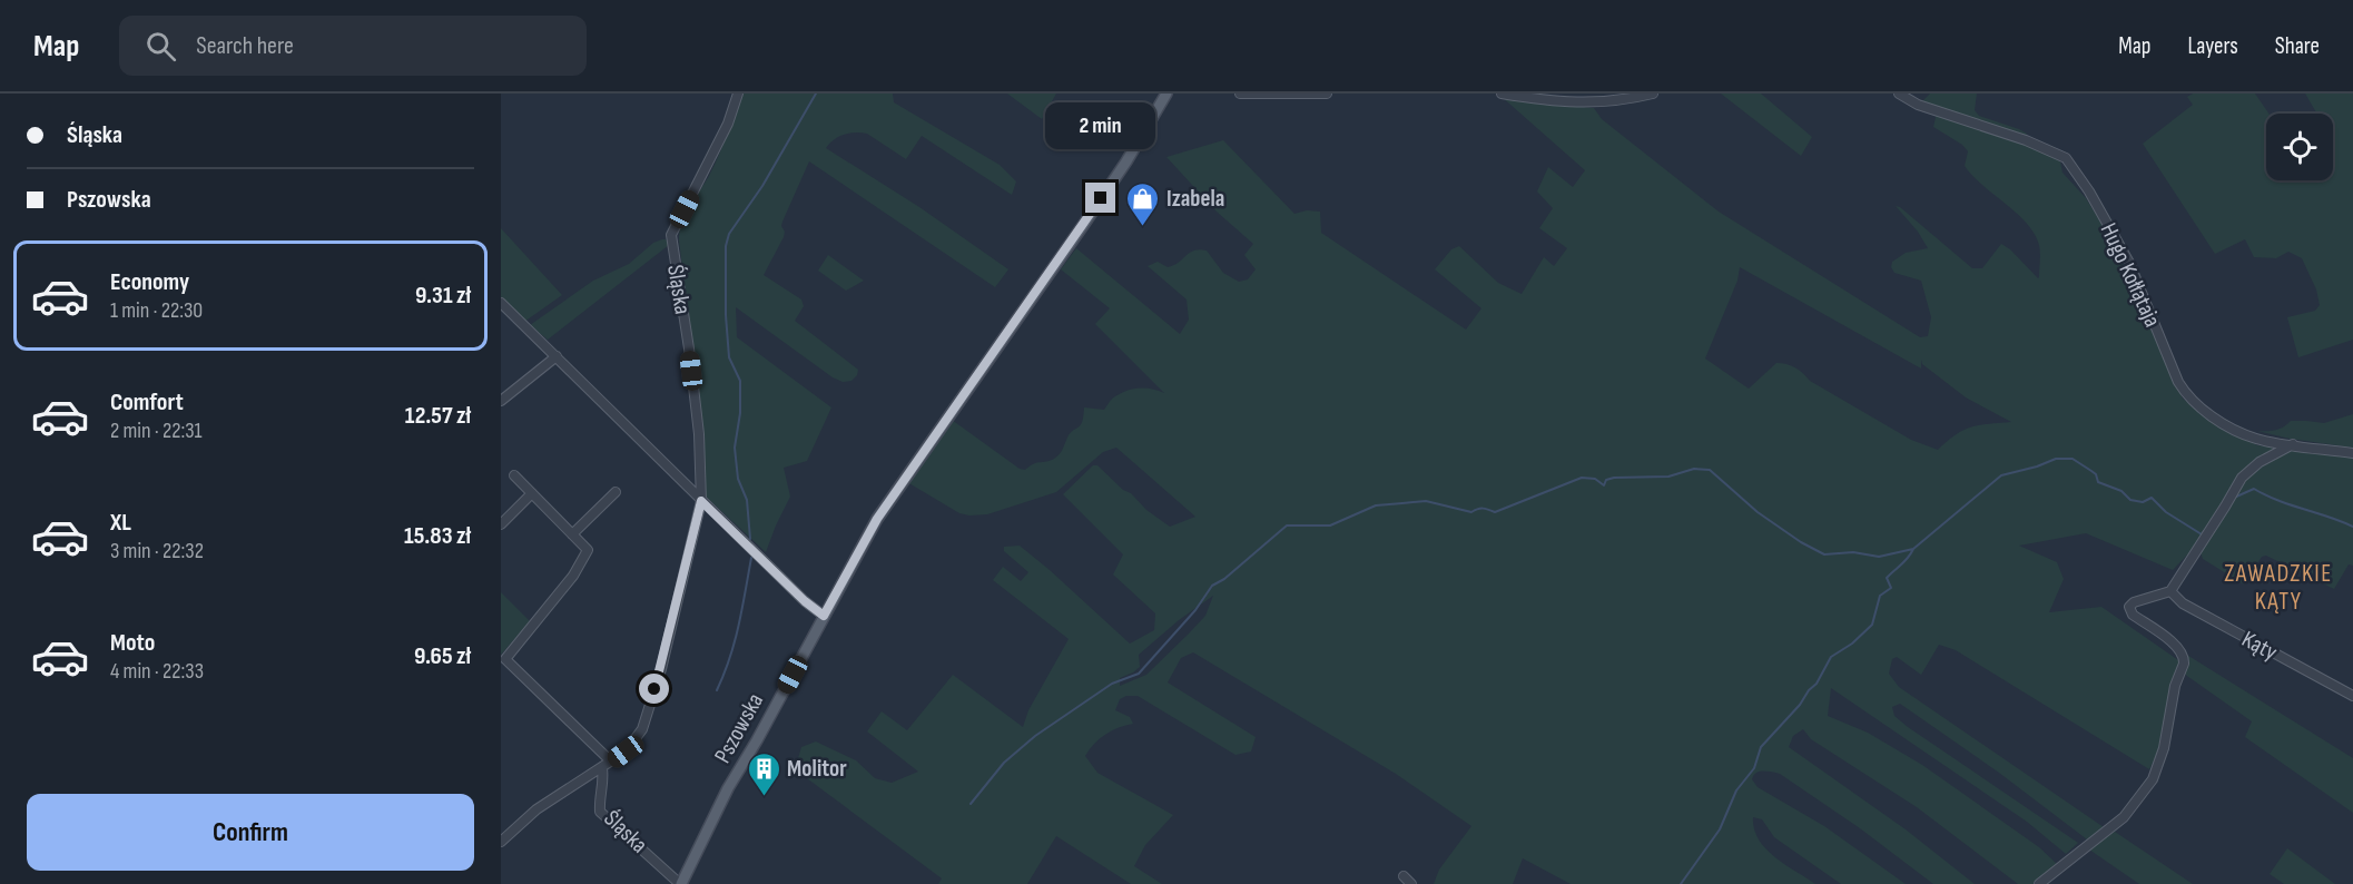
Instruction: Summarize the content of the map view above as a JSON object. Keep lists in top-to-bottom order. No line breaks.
{"streets":{"main road":["Pszowska"],"street":["Hugo Kołłątaja","Śląska","Kąty"]},"crossings":[["Śląska","Pszowska"]],"districts":["ZAWADZKIE KĄTY"],"places":{"shop":["Izabela"],"building":["Molitor"]},"page":{"header":"Map","search":"Search here","nav":["Map","Layers","Share"],"banner":["Śląska","Pszowska"],"bubble":"2 min","list":[{"name":"Economy","note":"1 min · 22:30","value":"9.31 zł"},{"name":"Comfort","note":"2 min · 22:31","value":"12.57 zł"},{"name":"XL","note":"3 min · 22:32","value":"15.83 zł"},{"name":"Moto","note":"4 min · 22:33","value":"9.65 zł"}],"buttons":"Confirm"}}
